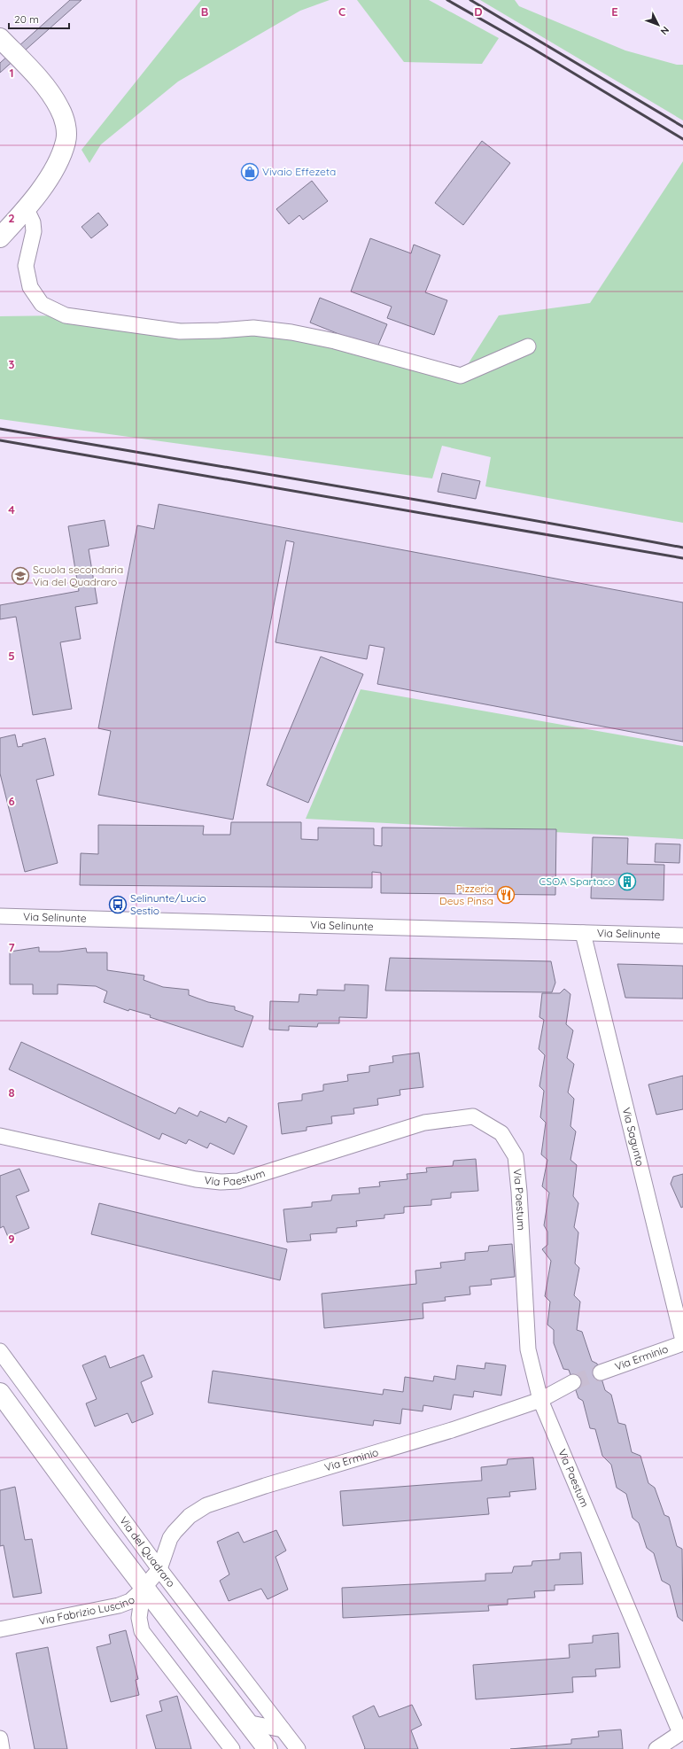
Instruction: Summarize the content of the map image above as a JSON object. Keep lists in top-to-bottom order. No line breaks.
{"streets":{"street":["Via Selinunte","Via Sagunto","Via Paestum","Via Erminio","Via del Quadraro","Via Fabrizio Luscino"]},"crossings":[["Via Selinunte","Via Sagunto"],["Via Sagunto","Via Erminio"],["Via Paestum","Via Erminio"],["Via Erminio","Via del Quadraro"],["Via Erminio","Via Fabrizio Luscino"],["Via del Quadraro","Via Fabrizio Luscino"]],"places":{"shop":["Vivaio Effezeta"],"school or university":["Scuola secondaria Via del Quadraro"],"building":["CSOA Spartaco"],"restaurant":["Pizzeria Deus Pinsa"],"bus stop":["Selinunte/Lucio Sestio"]},"scale_bar":"20 m","north":"bottom right","grid":{"columns":["B","C","D","E"],"rows":["1","2","3","4","5","6","7","8","9"]}}
